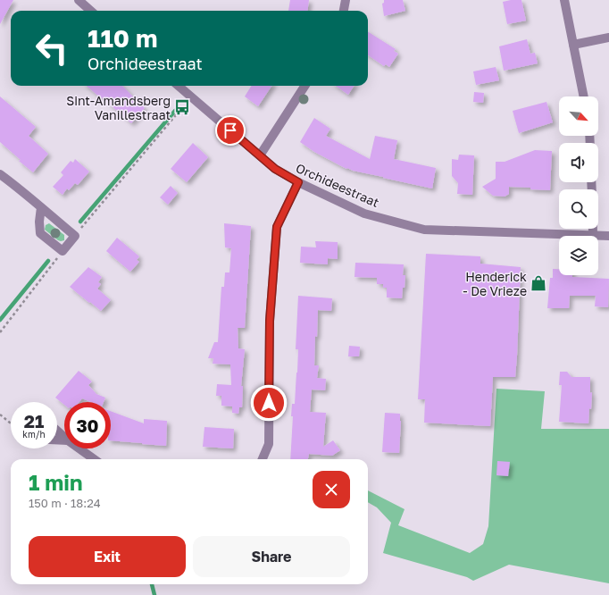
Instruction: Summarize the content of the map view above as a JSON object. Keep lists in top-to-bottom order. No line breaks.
{"streets":{"street":["Orchideestraat"]},"places":{"bus stop":["Sint-Amandsberg Vanillestraat"],"shop":["Henderick - De Vrieze"]},"north":"bottom right","page":{"turn":["110 m","Orchideestraat"],"speed":"21 km/h","limit":"30","heading":["1 min","150 m · 18:24"],"buttons":["Exit","Share"]}}
